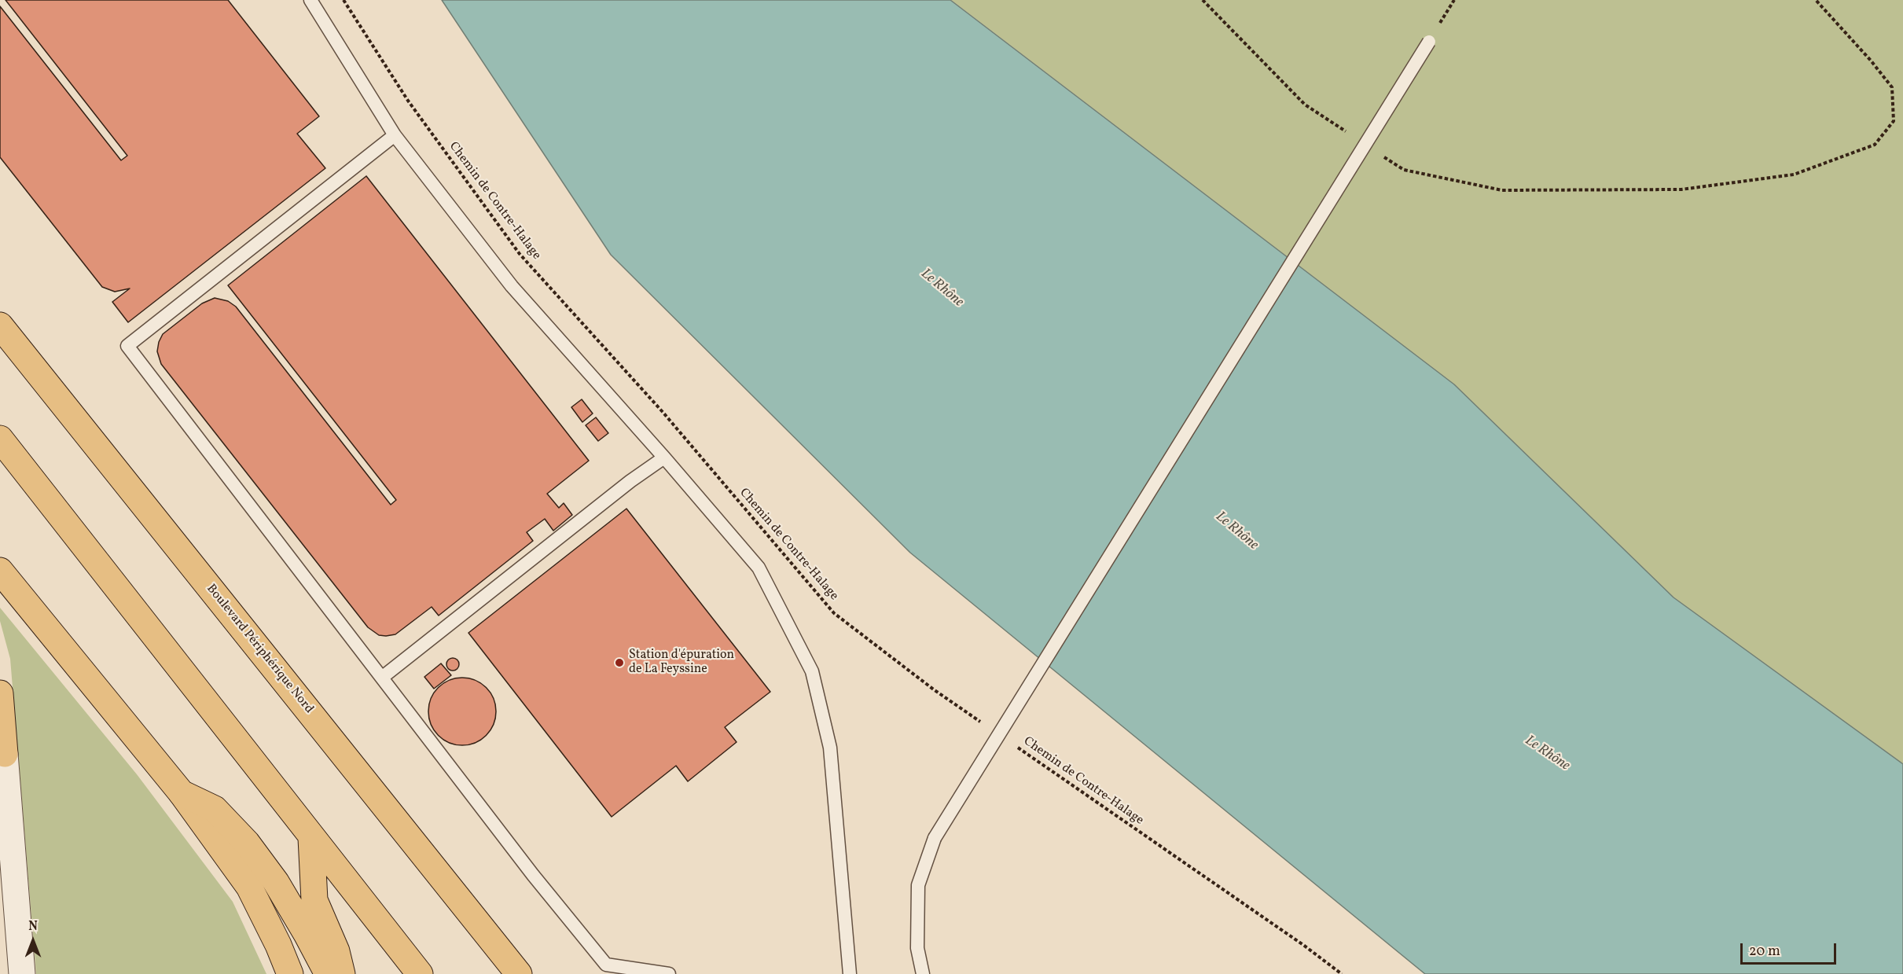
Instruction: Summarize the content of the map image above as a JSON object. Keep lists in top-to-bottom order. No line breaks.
{"streets":{"main road":["Boulevard Périphérique Nord"],"path":["Chemin de Contre-Halage"]},"water":["Le Rhône"],"places":["Station d'épuration de La Feyssine"],"scale_bar":"20 m","north":"top"}
